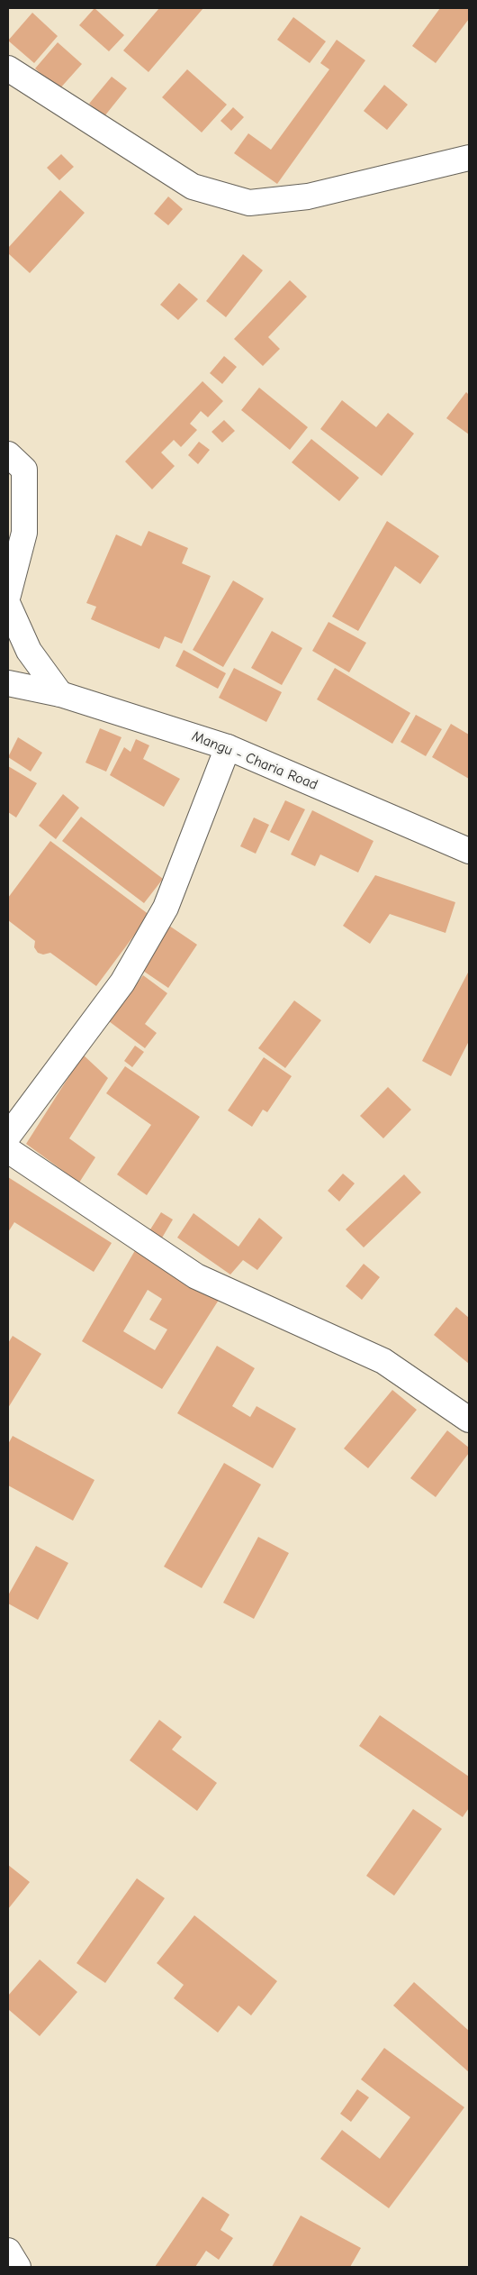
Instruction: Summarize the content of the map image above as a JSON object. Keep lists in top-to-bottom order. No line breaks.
{"streets":{"street":["Mangu - Charia Road"]}}
